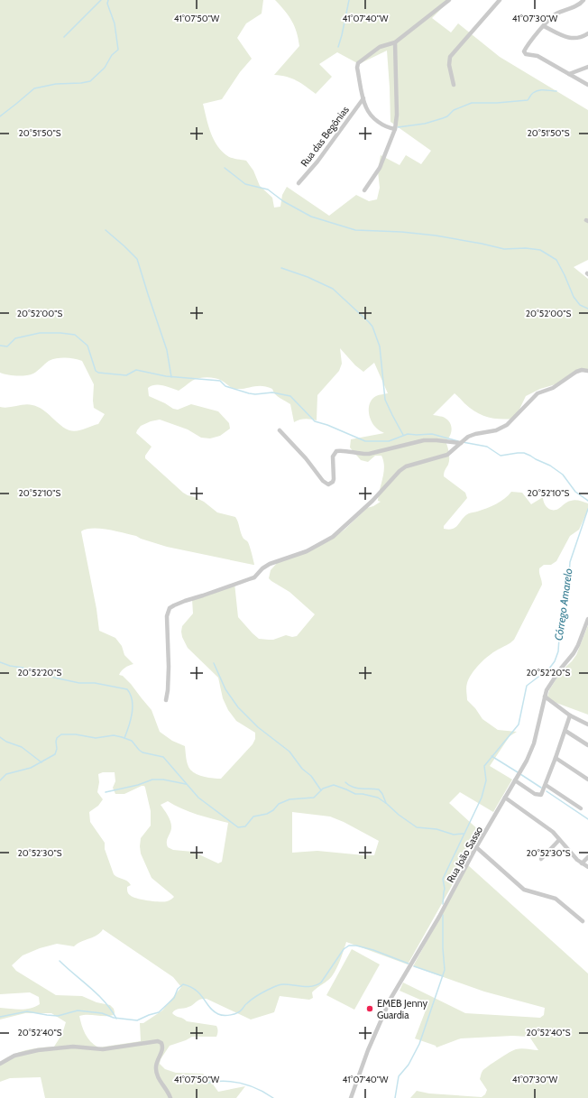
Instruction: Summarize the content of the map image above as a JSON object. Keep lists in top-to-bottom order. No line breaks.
{"streets":{"street":["Rua das Begônias","Rua João Sasso"]},"water":["Córrego Amarelo"],"places":["EMEB Jenny Guardia"],"coordinates":["41°07'50\"W","41°07'40\"W","41°07'30\"W","20°51'50\"S","20°52'00\"S","20°52'10\"S","20°52'20\"S","20°52'30\"S","20°52'40\"S"]}
